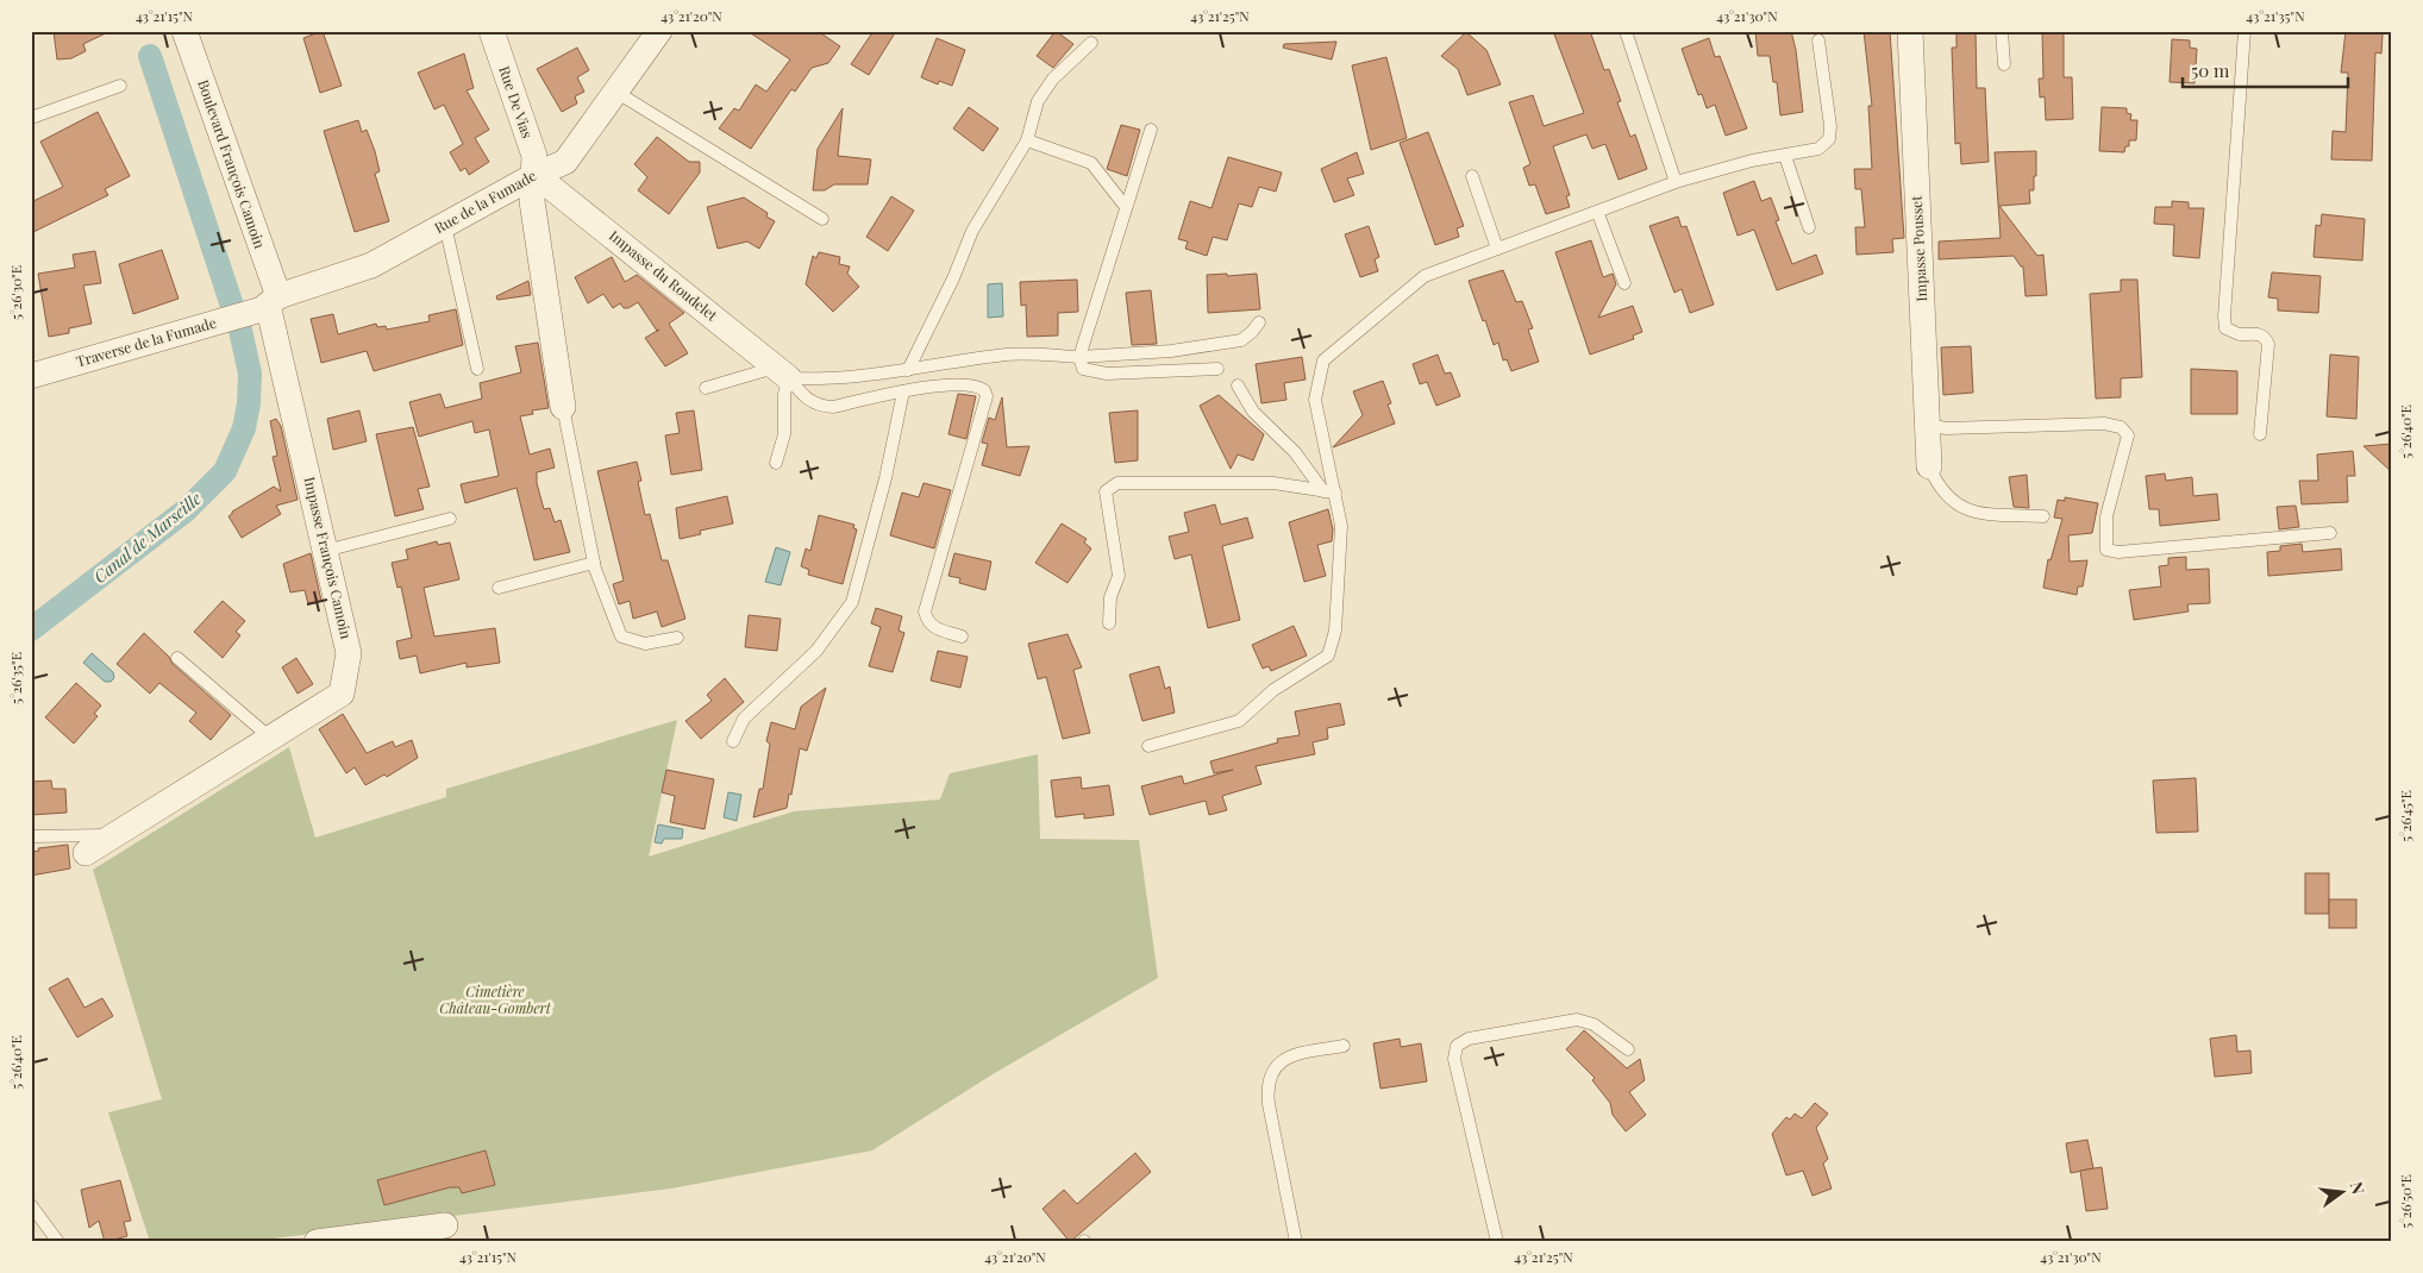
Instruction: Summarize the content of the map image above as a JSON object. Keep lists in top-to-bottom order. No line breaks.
{"streets":{"street":["Rue De Vias","Boulevard François Camoin","Rue de la Fumade","Impasse Pousset","Impasse du Roudelet","Traverse de la Fumade","Impasse François Camoin"]},"crossings":[["Rue De Vias","Rue de la Fumade"],["Rue De Vias","Impasse du Roudelet"],["Boulevard François Camoin","Rue de la Fumade"],["Boulevard François Camoin","Traverse de la Fumade"],["Boulevard François Camoin","Impasse François Camoin"],["Rue de la Fumade","Impasse du Roudelet"],["Rue de la Fumade","Traverse de la Fumade"],["Rue de la Fumade","Impasse François Camoin"],["Traverse de la Fumade","Impasse François Camoin"]],"water":["Canal de Marseille"],"parks":["Cimetière Château-Gombert"],"scale_bar":"50 m","north":"right","coordinates":["43°21'15\"N","43°21'20\"N","43°21'25\"N","43°21'30\"N","43°21'35\"N","5°26'30\"E","5°26'40\"E","5°26'35\"E","5°26'45\"E","5°26'50\"E"]}
